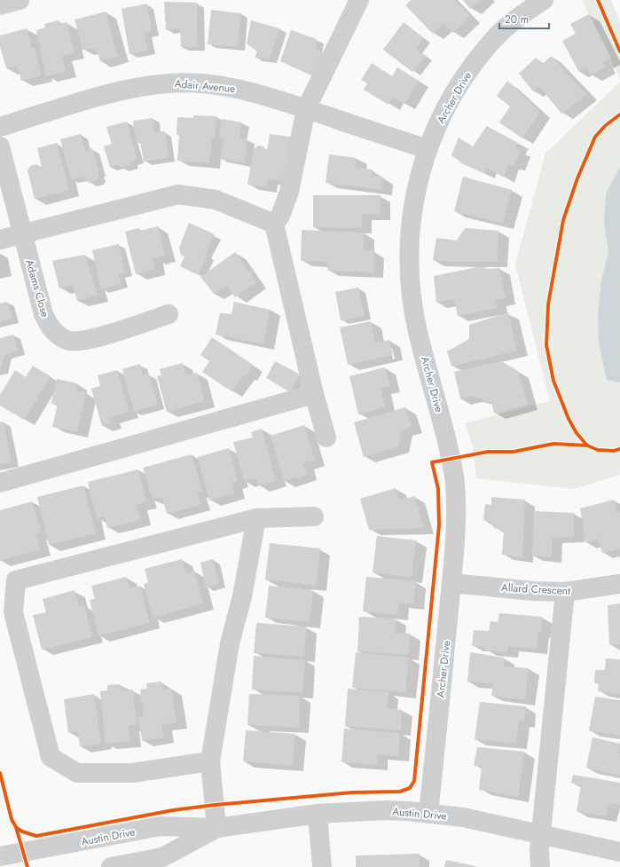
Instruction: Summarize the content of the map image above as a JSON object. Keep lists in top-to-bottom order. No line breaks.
{"streets":{"street":["Adair Avenue","Archer Drive","Adams Close","Allard Crescent","Austin Drive"]},"crossings":[["Adair Avenue","Archer Drive"],["Archer Drive","Allard Crescent"],["Archer Drive","Austin Drive"]],"scale_bar":"20 m"}
